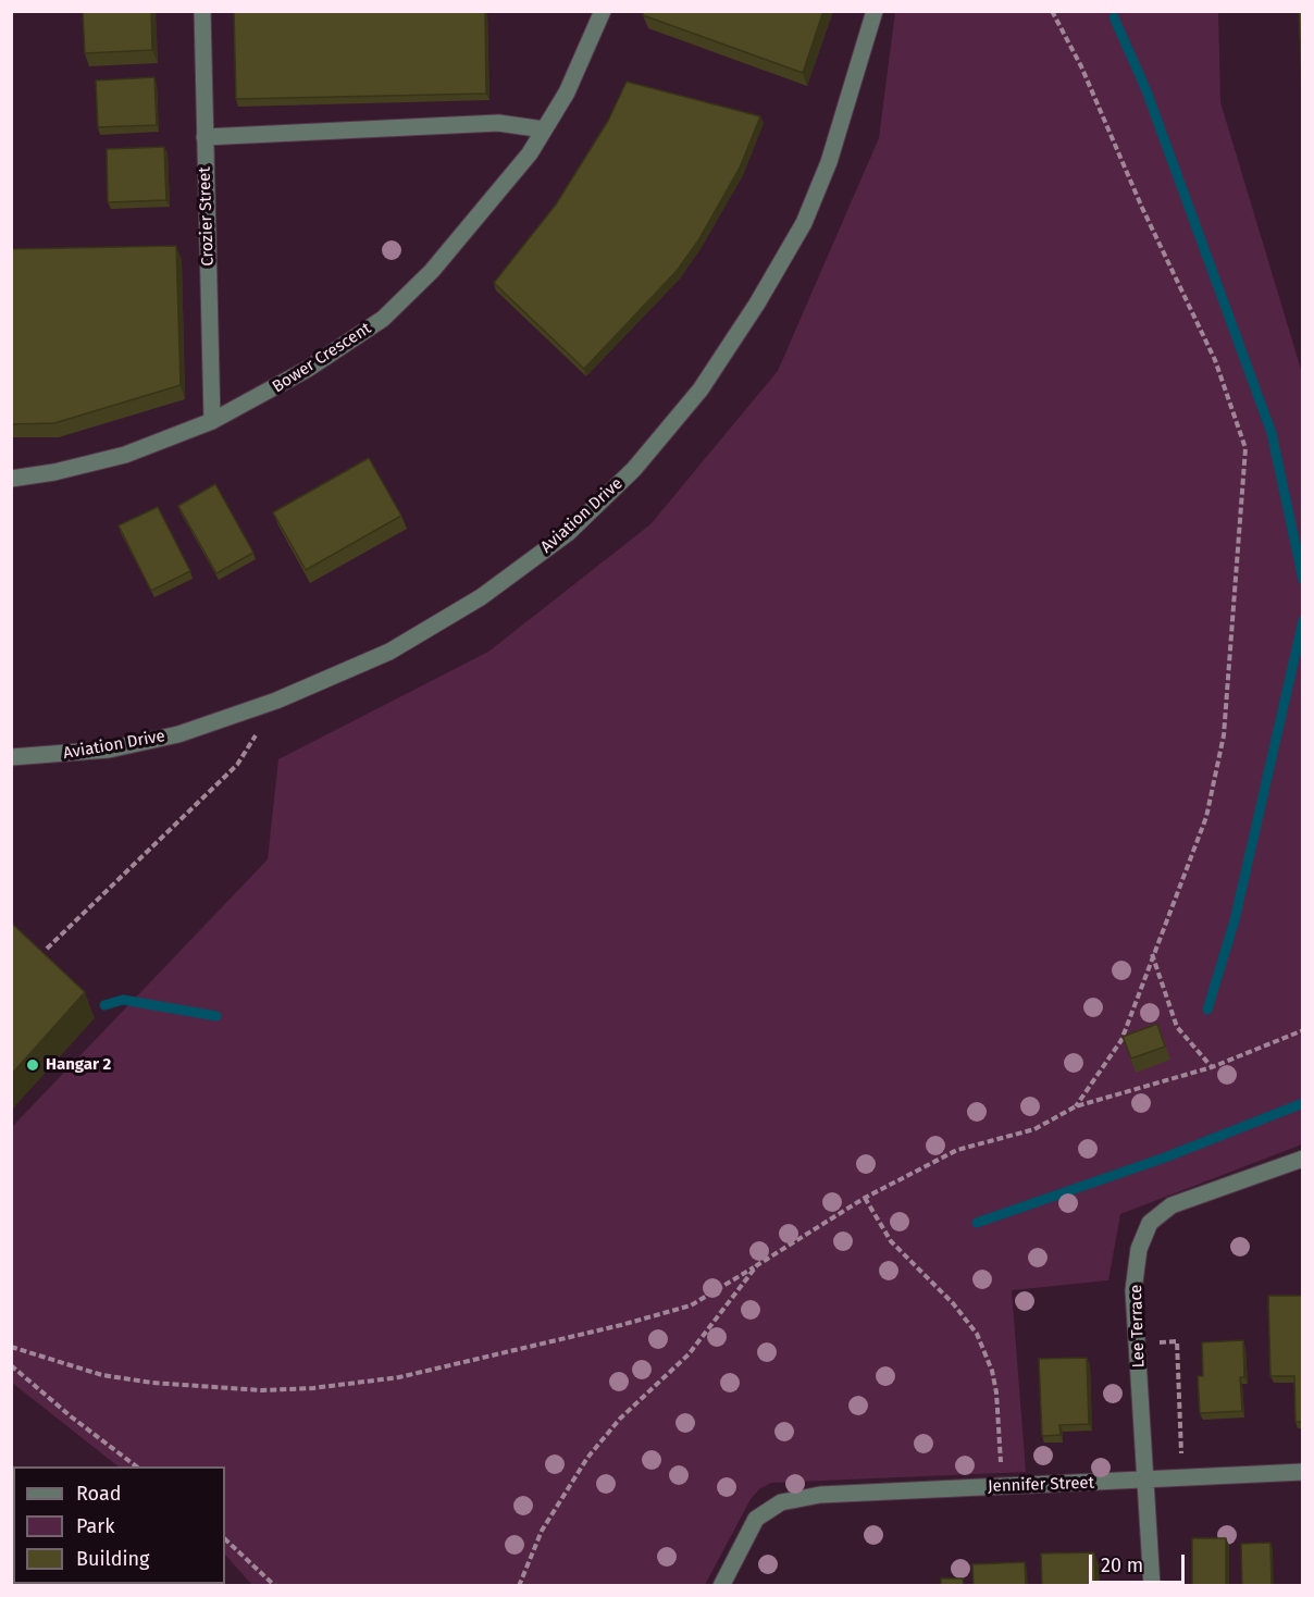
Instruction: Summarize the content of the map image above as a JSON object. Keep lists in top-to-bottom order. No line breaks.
{"streets":{"street":["Crozier Street","Bower Crescent","Aviation Drive","Lee Terrace","Jennifer Street"]},"crossings":[["Crozier Street","Bower Crescent"],["Lee Terrace","Jennifer Street"]],"places":["Hangar 2"],"legend":["Road","Park","Building"],"scale_bar":"20 m"}
